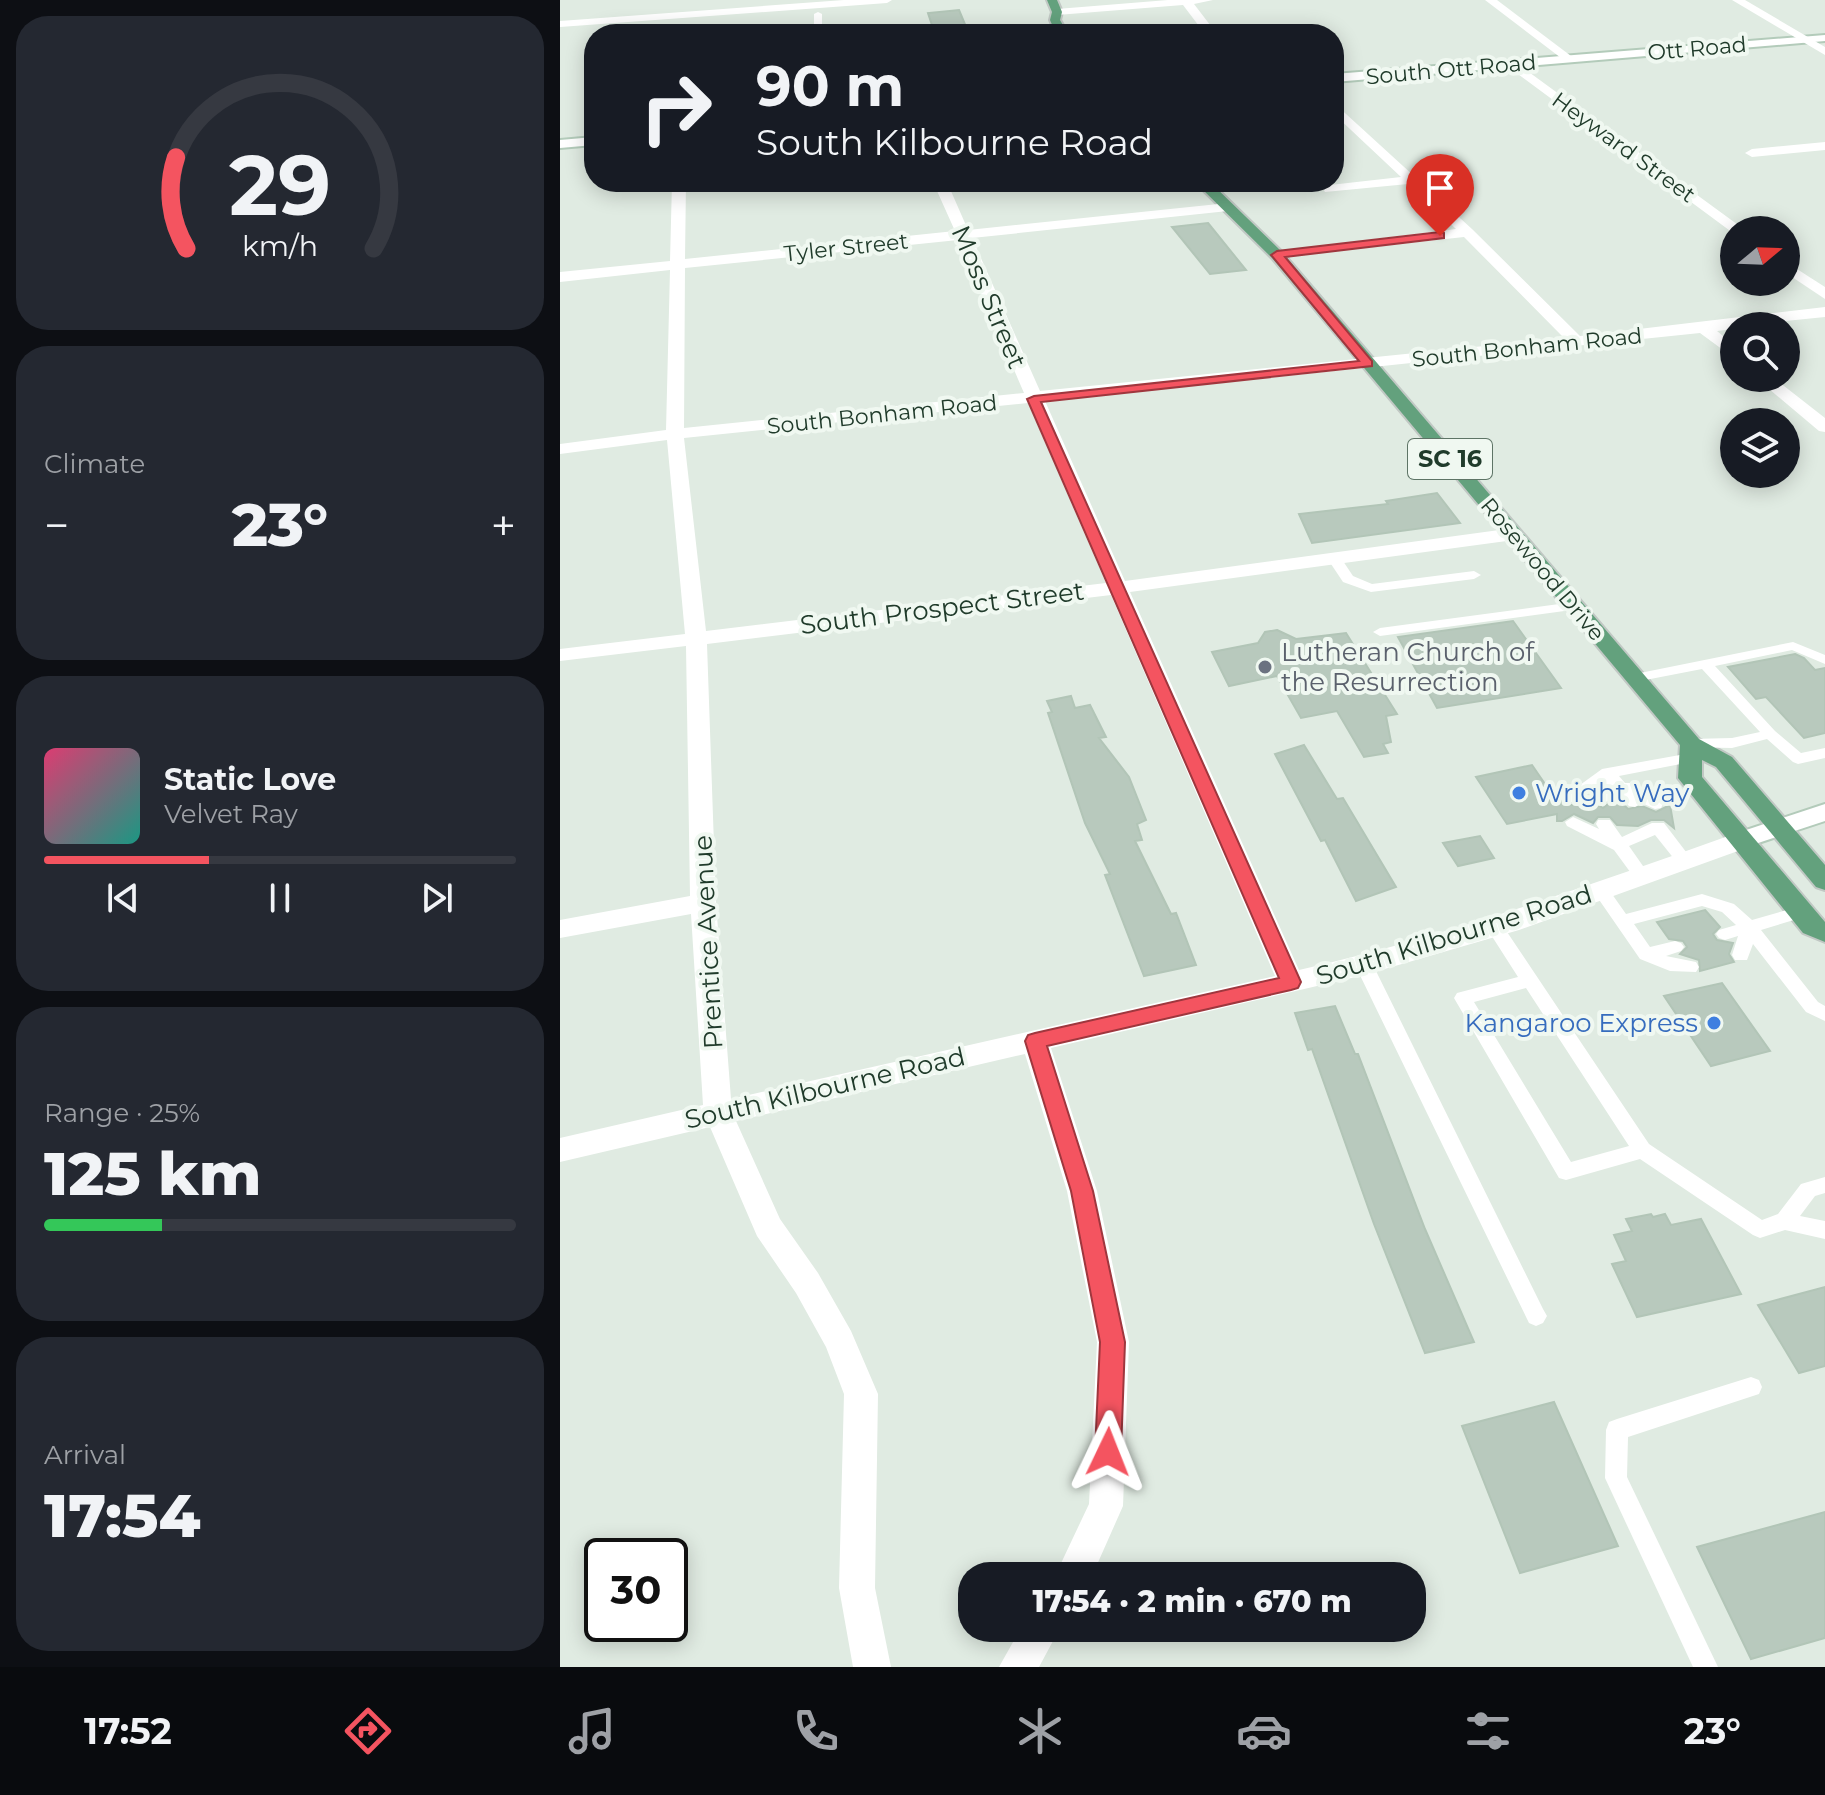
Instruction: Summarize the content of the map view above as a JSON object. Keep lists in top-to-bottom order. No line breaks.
{"streets":{"main road":["SC 16","Rosewood Drive"],"street":["Ott Road","South Ott Road","Heyward Street","Tyler Street","Moss Street","South Bonham Road","South Prospect Street","South Kilbourne Road","Prentice Avenue"]},"crossings":[["Ott Road","South Ott Road"],["Ott Road","Heyward Street"],["South Ott Road","Heyward Street"],["Tyler Street","Moss Street"],["Tyler Street","Rosewood Drive"],["Tyler Street","Prentice Avenue"],["Moss Street","South Bonham Road"],["Moss Street","South Prospect Street"],["Moss Street","South Kilbourne Road"],["South Bonham Road","Rosewood Drive"],["South Bonham Road","Prentice Avenue"],["Rosewood Drive","South Prospect Street"],["Rosewood Drive","South Kilbourne Road"],["South Prospect Street","Prentice Avenue"],["South Kilbourne Road","Prentice Avenue"]],"places":["Lutheran Church of the Resurrection","Wright Way","Kangaroo Express"],"north":"right","page":{"turn":["90 m","South Kilbourne Road"],"tile":["Climate",["Range · 25%","125 km"],["Arrival","17:54"]],"heat":["−","23°","+"],"song":["Static Love","Velvet Ray"],"limit":"30","trip":"17:54 · 2 min · 670 m","tabs":["17:52","23°"],"gauge":["29","km/h"]}}
